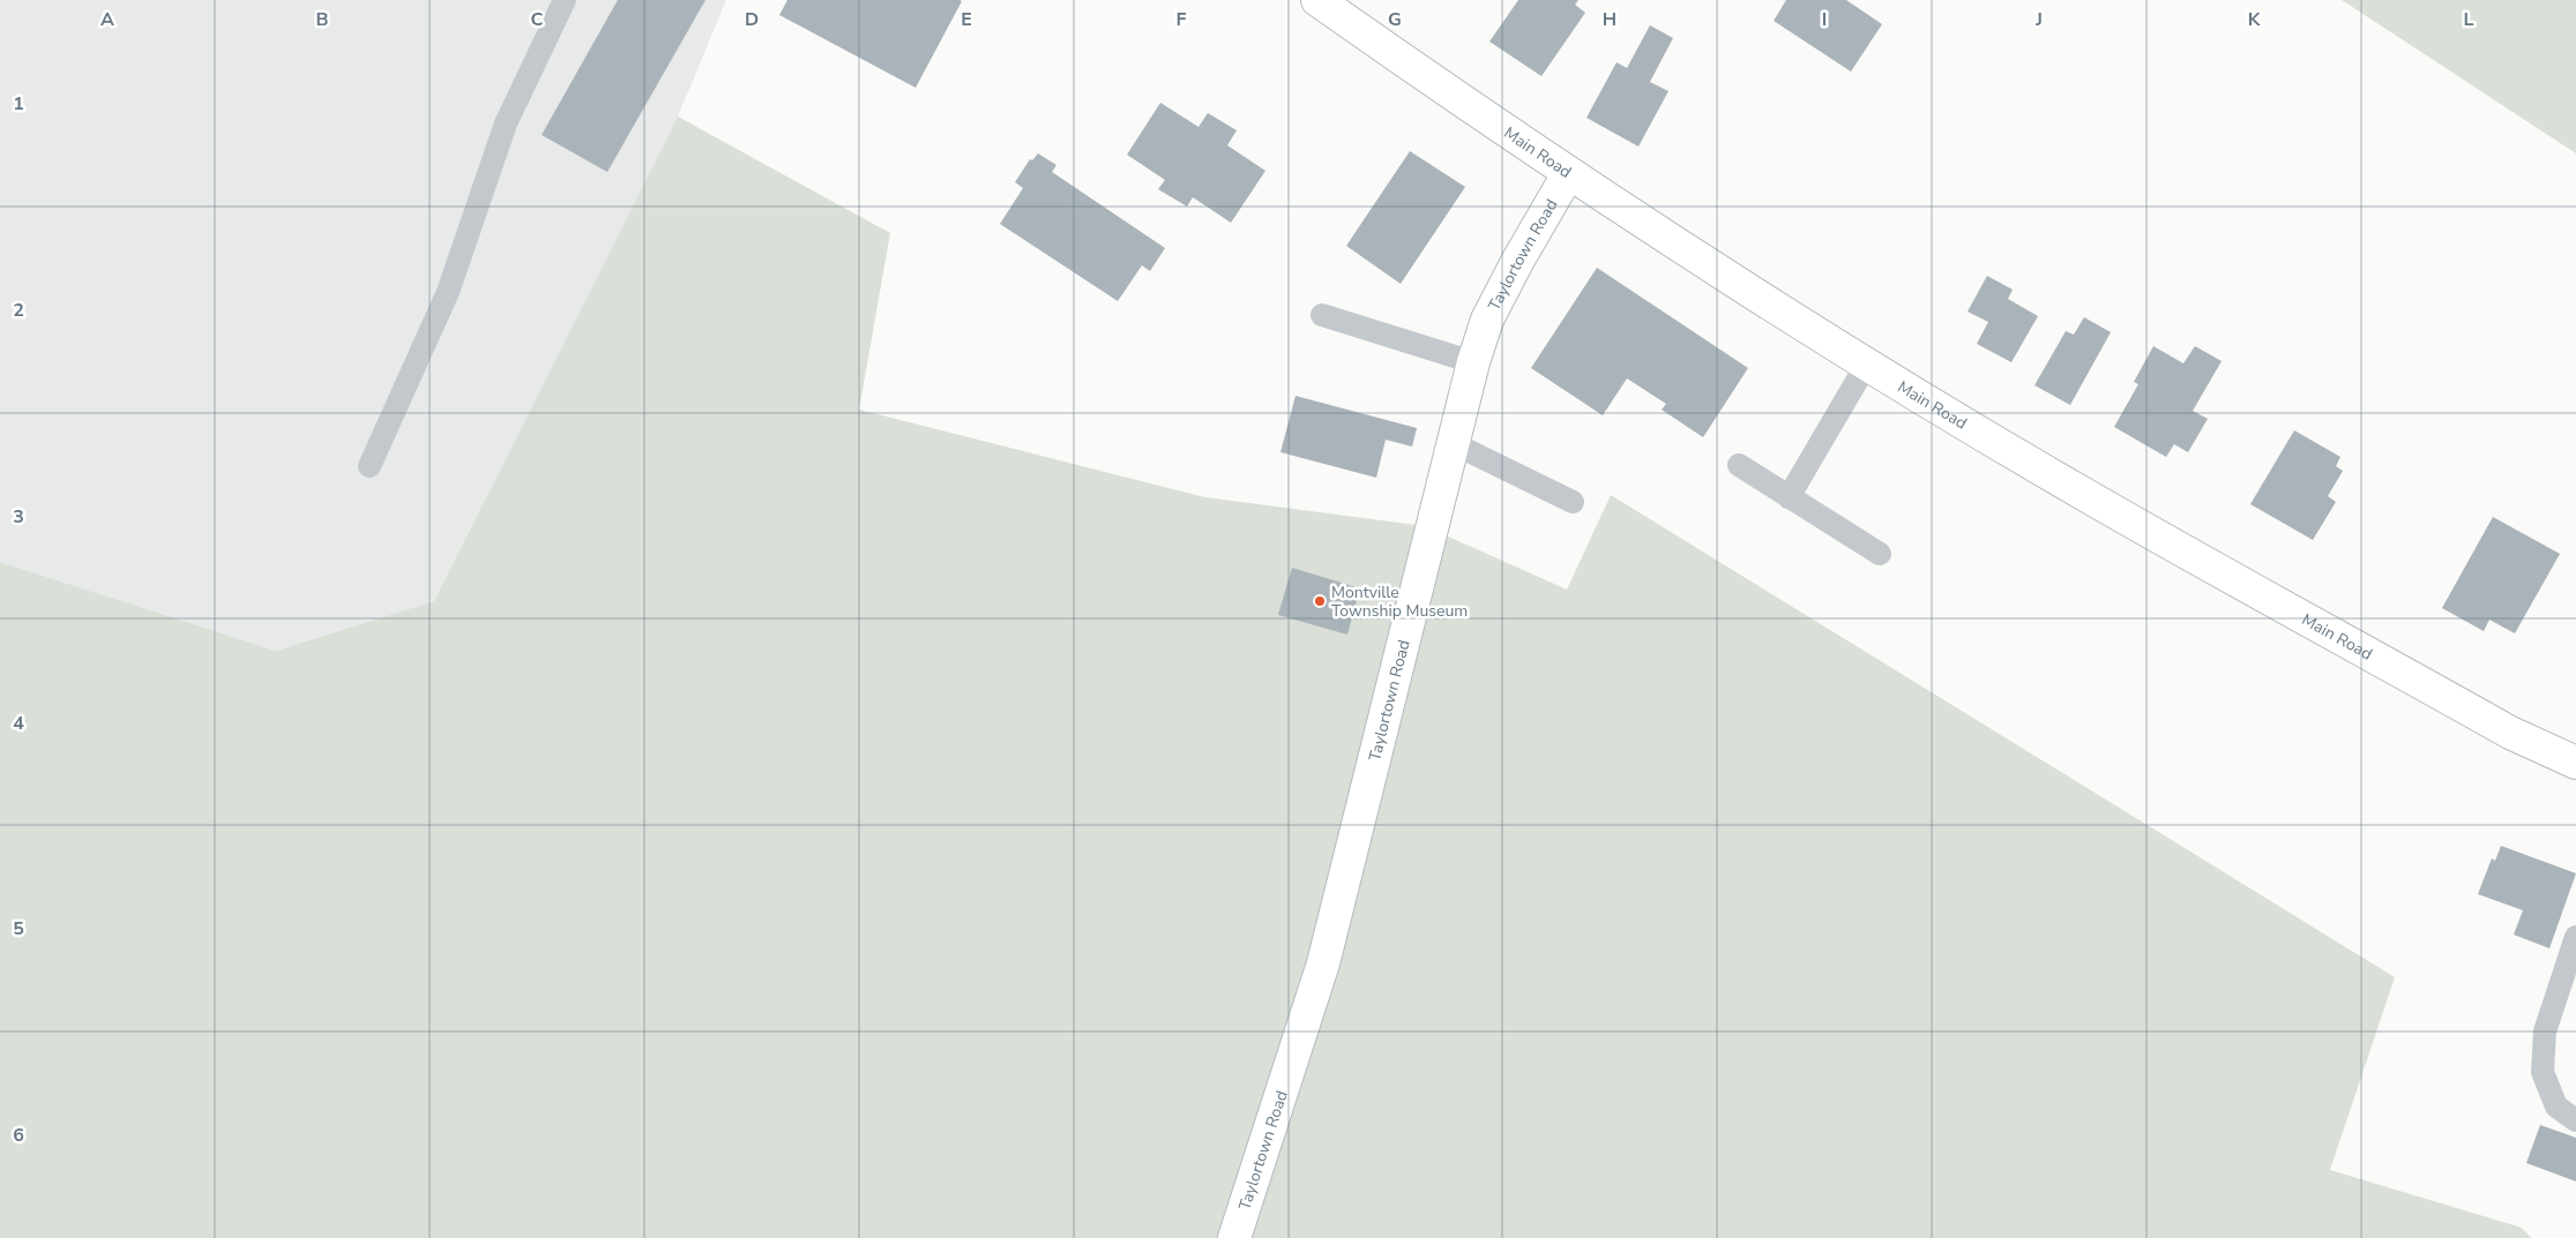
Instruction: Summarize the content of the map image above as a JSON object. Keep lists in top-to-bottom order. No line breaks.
{"streets":{"main road":["Main Road","Taylortown Road"]},"crossings":[["Main Road","Taylortown Road"]],"places":["Montville Township Museum"],"grid":{"columns":["A","B","C","D","E","F","G","H","I","J","K","L"],"rows":["1","2","3","4","5","6"]}}
